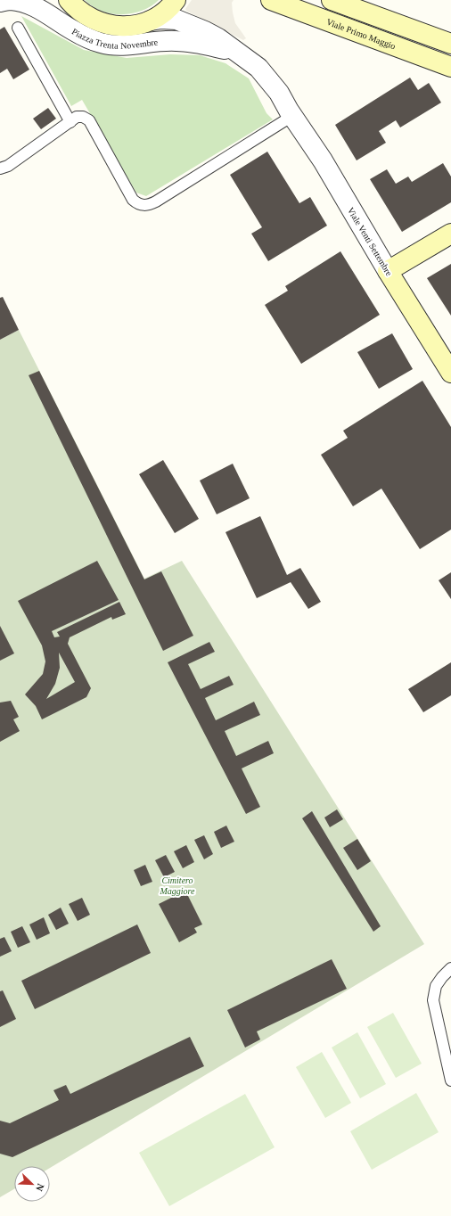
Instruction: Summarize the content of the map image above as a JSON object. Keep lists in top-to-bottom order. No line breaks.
{"streets":{"main road":["Viale Primo Maggio","Piazza Trenta Novembre","Viale Venti Settembre"]},"crossings":[["Piazza Trenta Novembre","Viale Venti Settembre"]],"parks":["Cimitero Maggiore"],"north":"bottom right"}
